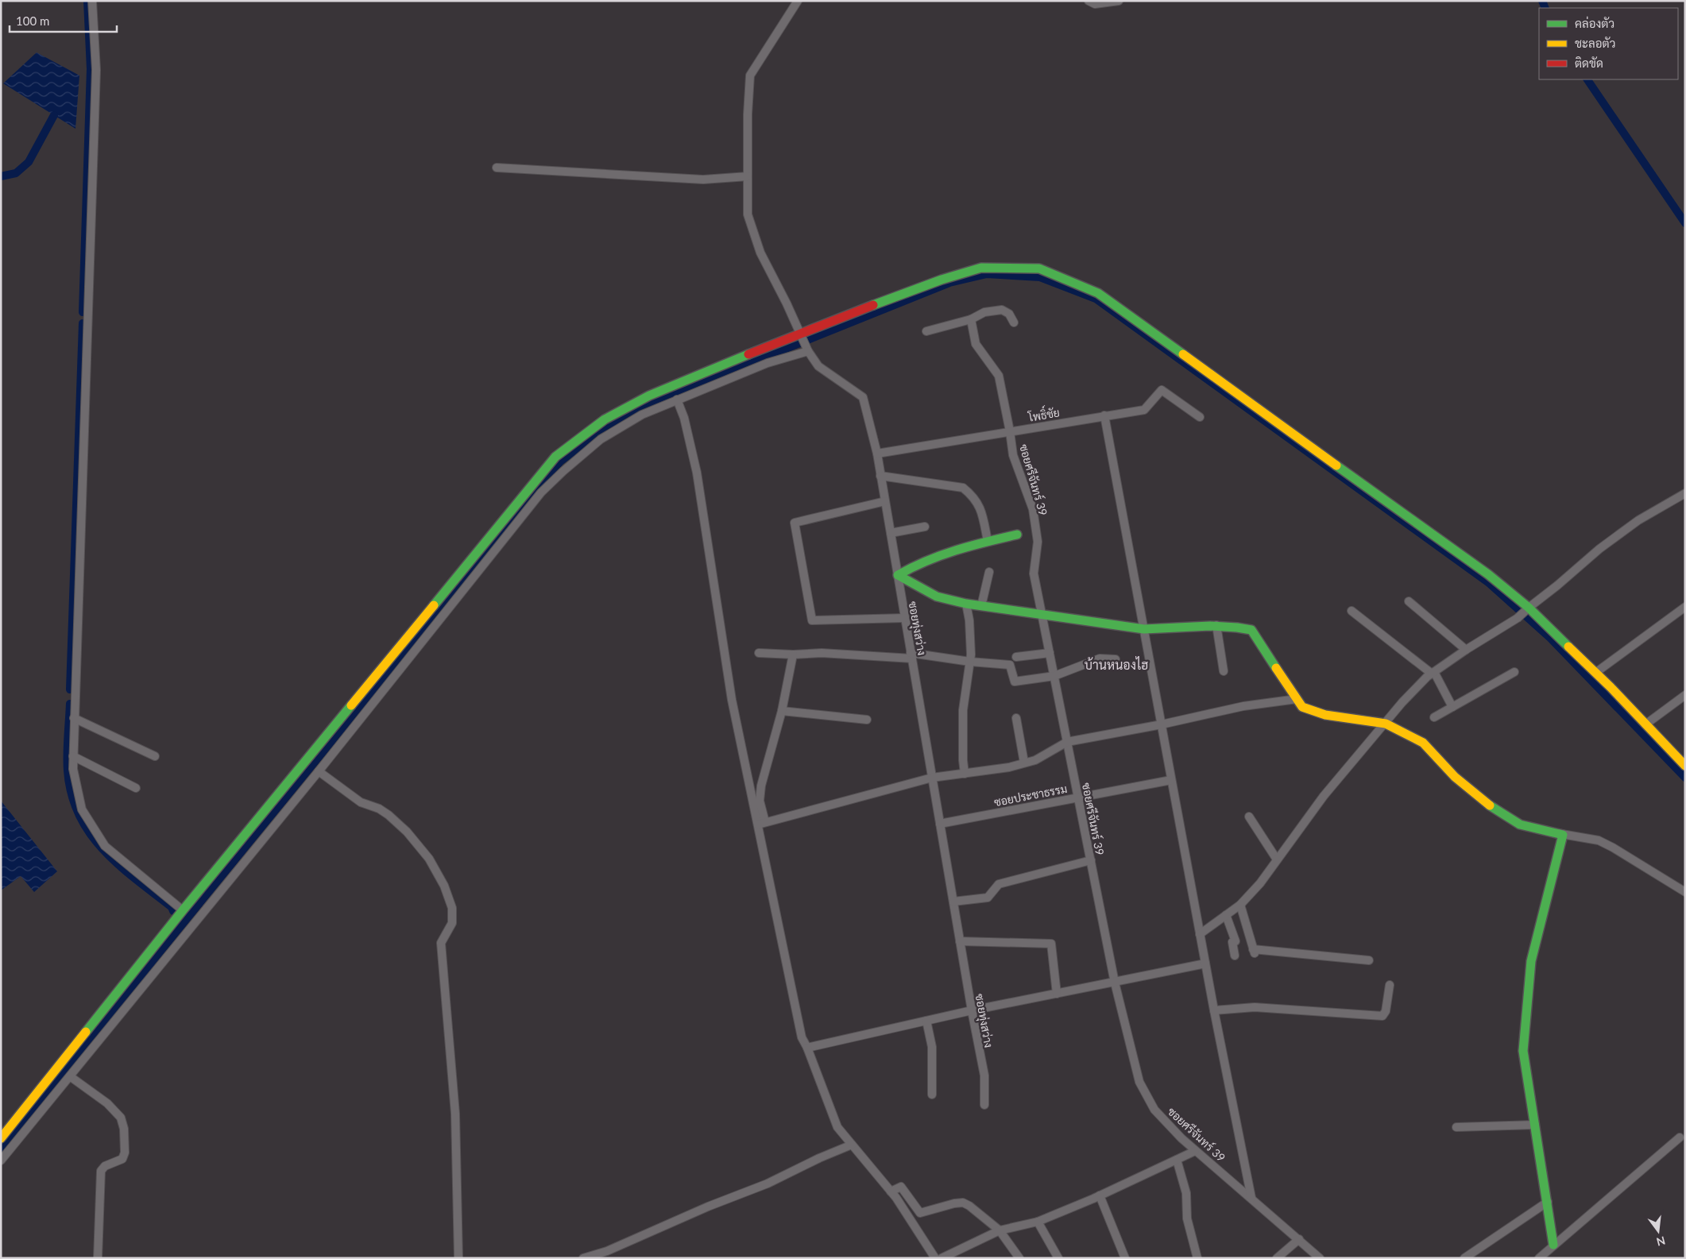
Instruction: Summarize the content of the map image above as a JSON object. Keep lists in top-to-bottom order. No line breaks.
{"streets":{"street":["โพธิ์ชัย","ซอยศรีจันทร์ 39","ซอยทุ่งสว่าง","ซอยประชาธรรม"]},"crossings":[["โพธิ์ชัย","ซอยศรีจันทร์ 39"],["โพธิ์ชัย","ซอยทุ่งสว่าง"],["ซอยศรีจันทร์ 39","ซอยประชาธรรม"],["ซอยทุ่งสว่าง","ซอยประชาธรรม"]],"districts":["บ้านหนองไฮ"],"legend":["คล่องตัว","ชะลอตัว","ติดขัด"],"scale_bar":"100 m","north":"bottom"}
